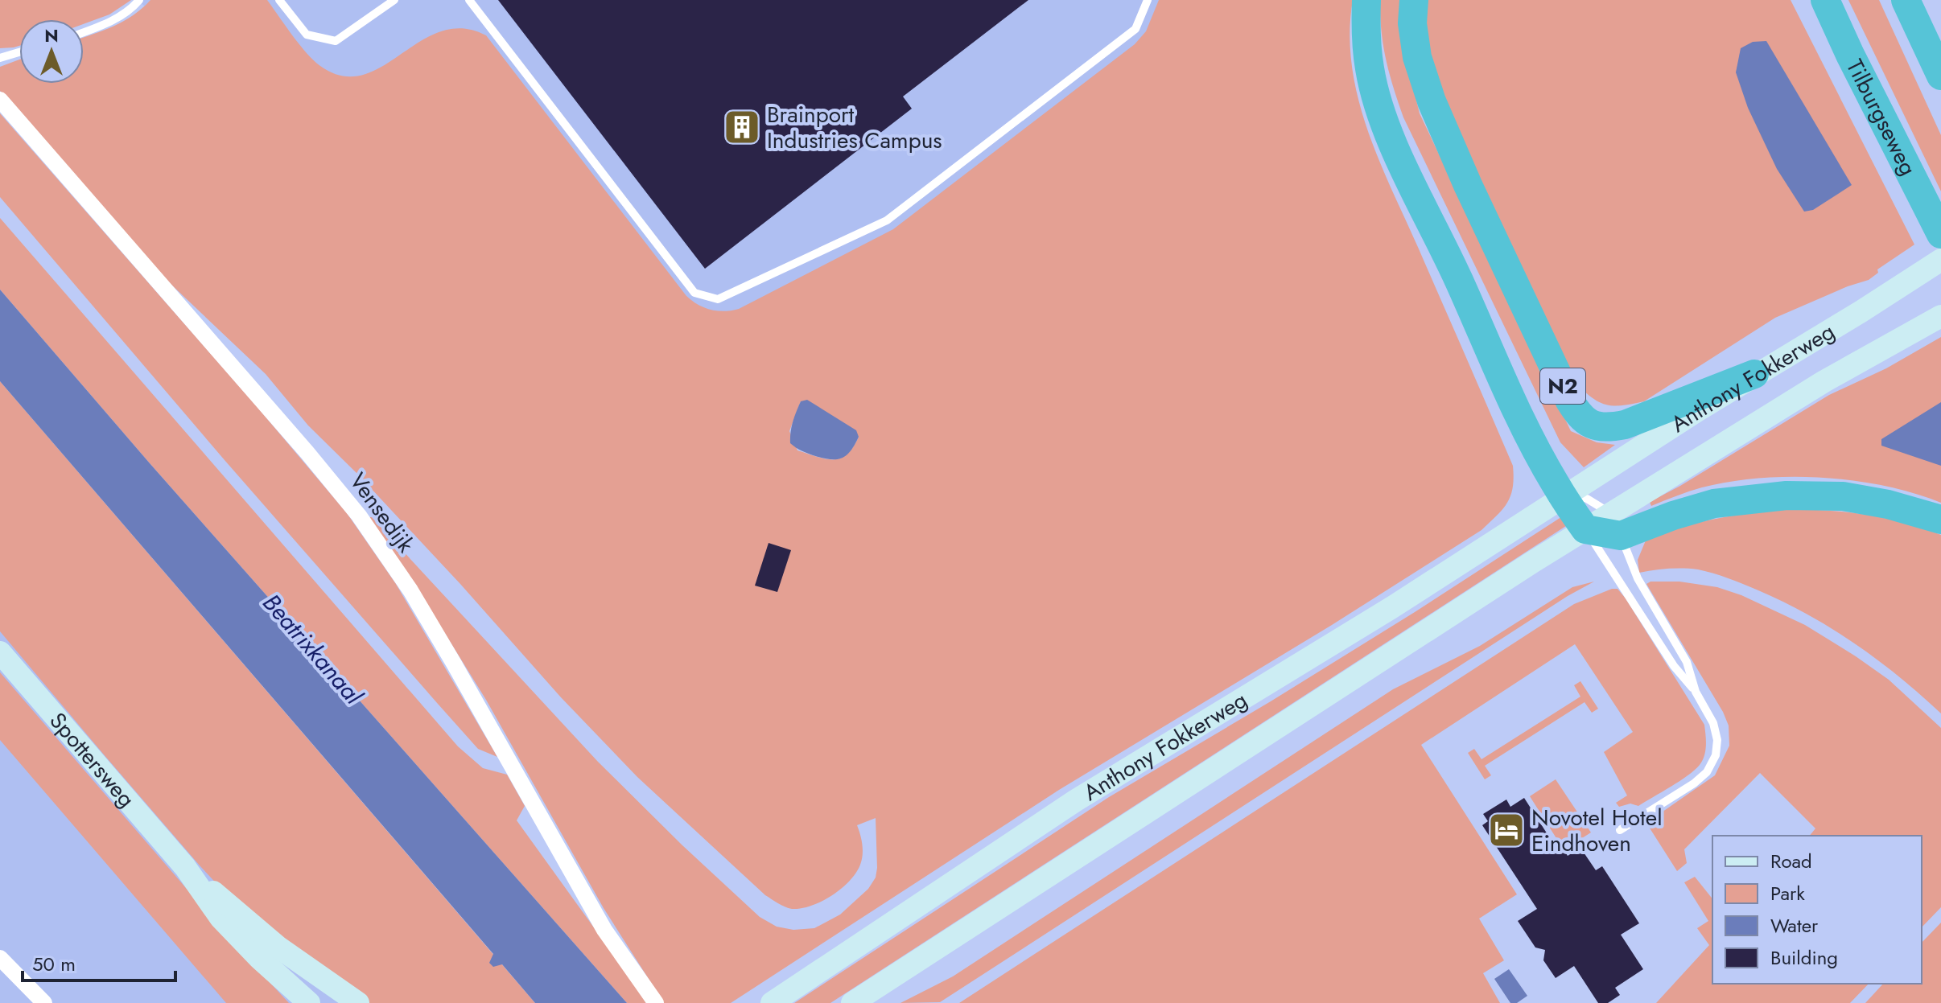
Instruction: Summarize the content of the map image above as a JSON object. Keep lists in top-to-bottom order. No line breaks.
{"streets":{"highway":["Tilburgseweg","N2"],"main road":["Anthony Fokkerweg","Spottersweg"],"street":["Vensedijk"]},"crossings":[["Anthony Fokkerweg","N2"]],"water":["Beatrixkanaal"],"places":{"building":["Brainport Industries Campus"],"hotel":["Novotel Hotel Eindhoven"]},"legend":["Road","Park","Water","Building"],"scale_bar":"50 m","north":"top"}
